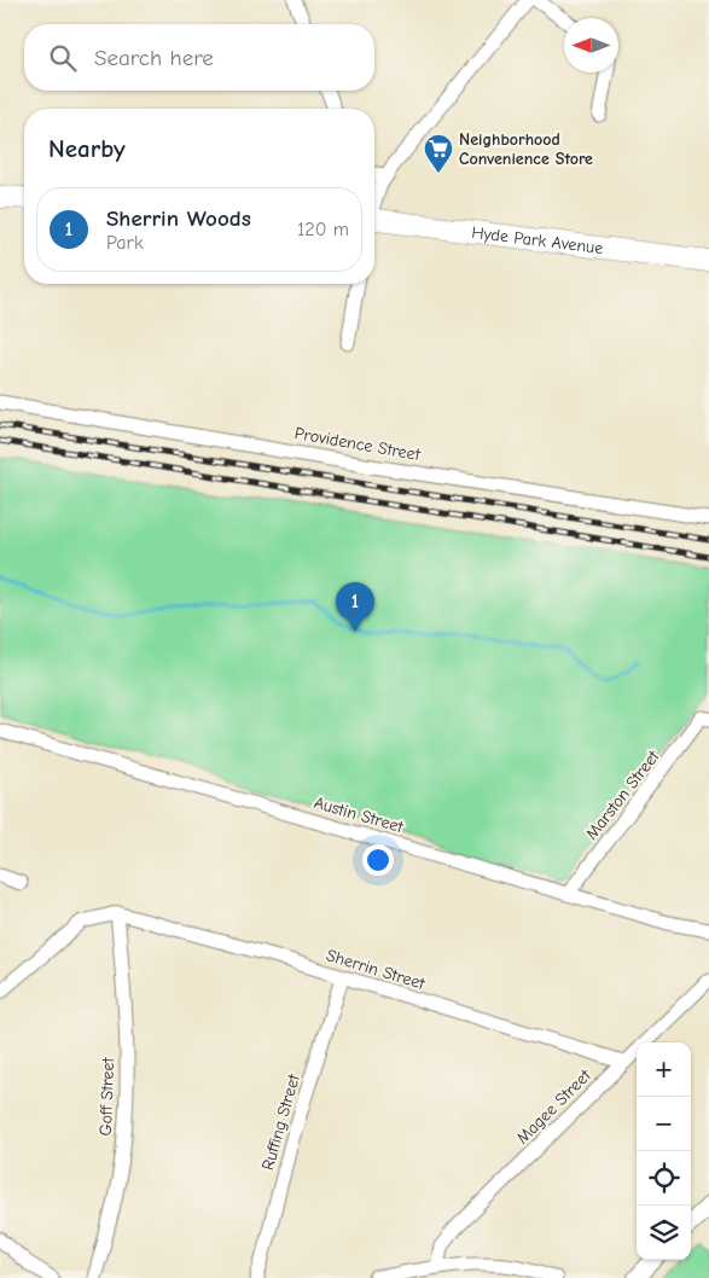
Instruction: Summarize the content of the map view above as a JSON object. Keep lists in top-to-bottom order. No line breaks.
{"streets":{"main road":["Hyde Park Avenue"],"street":["Providence Street","Marston Street","Austin Street","Sherrin Street","Goff Street","Magee Street","Ruffing Street"]},"crossings":[["Marston Street","Austin Street"],["Sherrin Street","Goff Street"],["Sherrin Street","Magee Street"],["Sherrin Street","Ruffing Street"]],"places":{"supermarket":["Neighborhood Convenience Store"]},"north":"left","page":{"search":"Search here","heading":"Nearby","list":[{"mark":"1","name":"Sherrin Woods","note":"Park","value":"120 m"}],"pins":"1","map_buttons":["+","−"]}}
